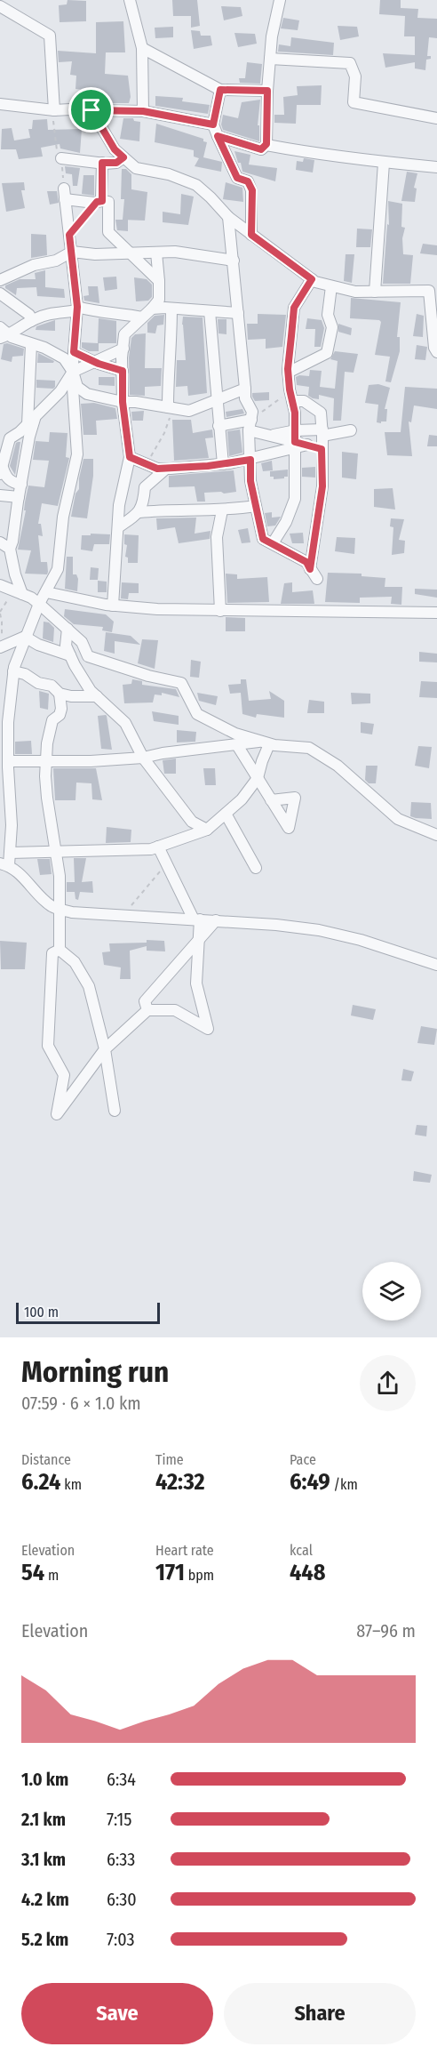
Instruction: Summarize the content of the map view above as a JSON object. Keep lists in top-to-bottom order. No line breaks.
{"scale_bar":"100 m","page":{"scale":"100 m","heading":["Morning run","07:59 · 6 × 1.0 km"],"stats":[["Distance","6.24 km"],["Time","42:32"],["Pace","6:49 /km"],["Elevation","54 m"],["Heart rate","171 bpm"],["kcal","448"]],"chart":["Elevation","87–96 m"],"list":[{"name":"1.0 km","note":"6:34"},{"name":"2.1 km","note":"7:15"},{"name":"3.1 km","note":"6:33"},{"name":"4.2 km","note":"6:30"},{"name":"5.2 km","note":"7:03"}],"buttons":["Save","Share"]}}
